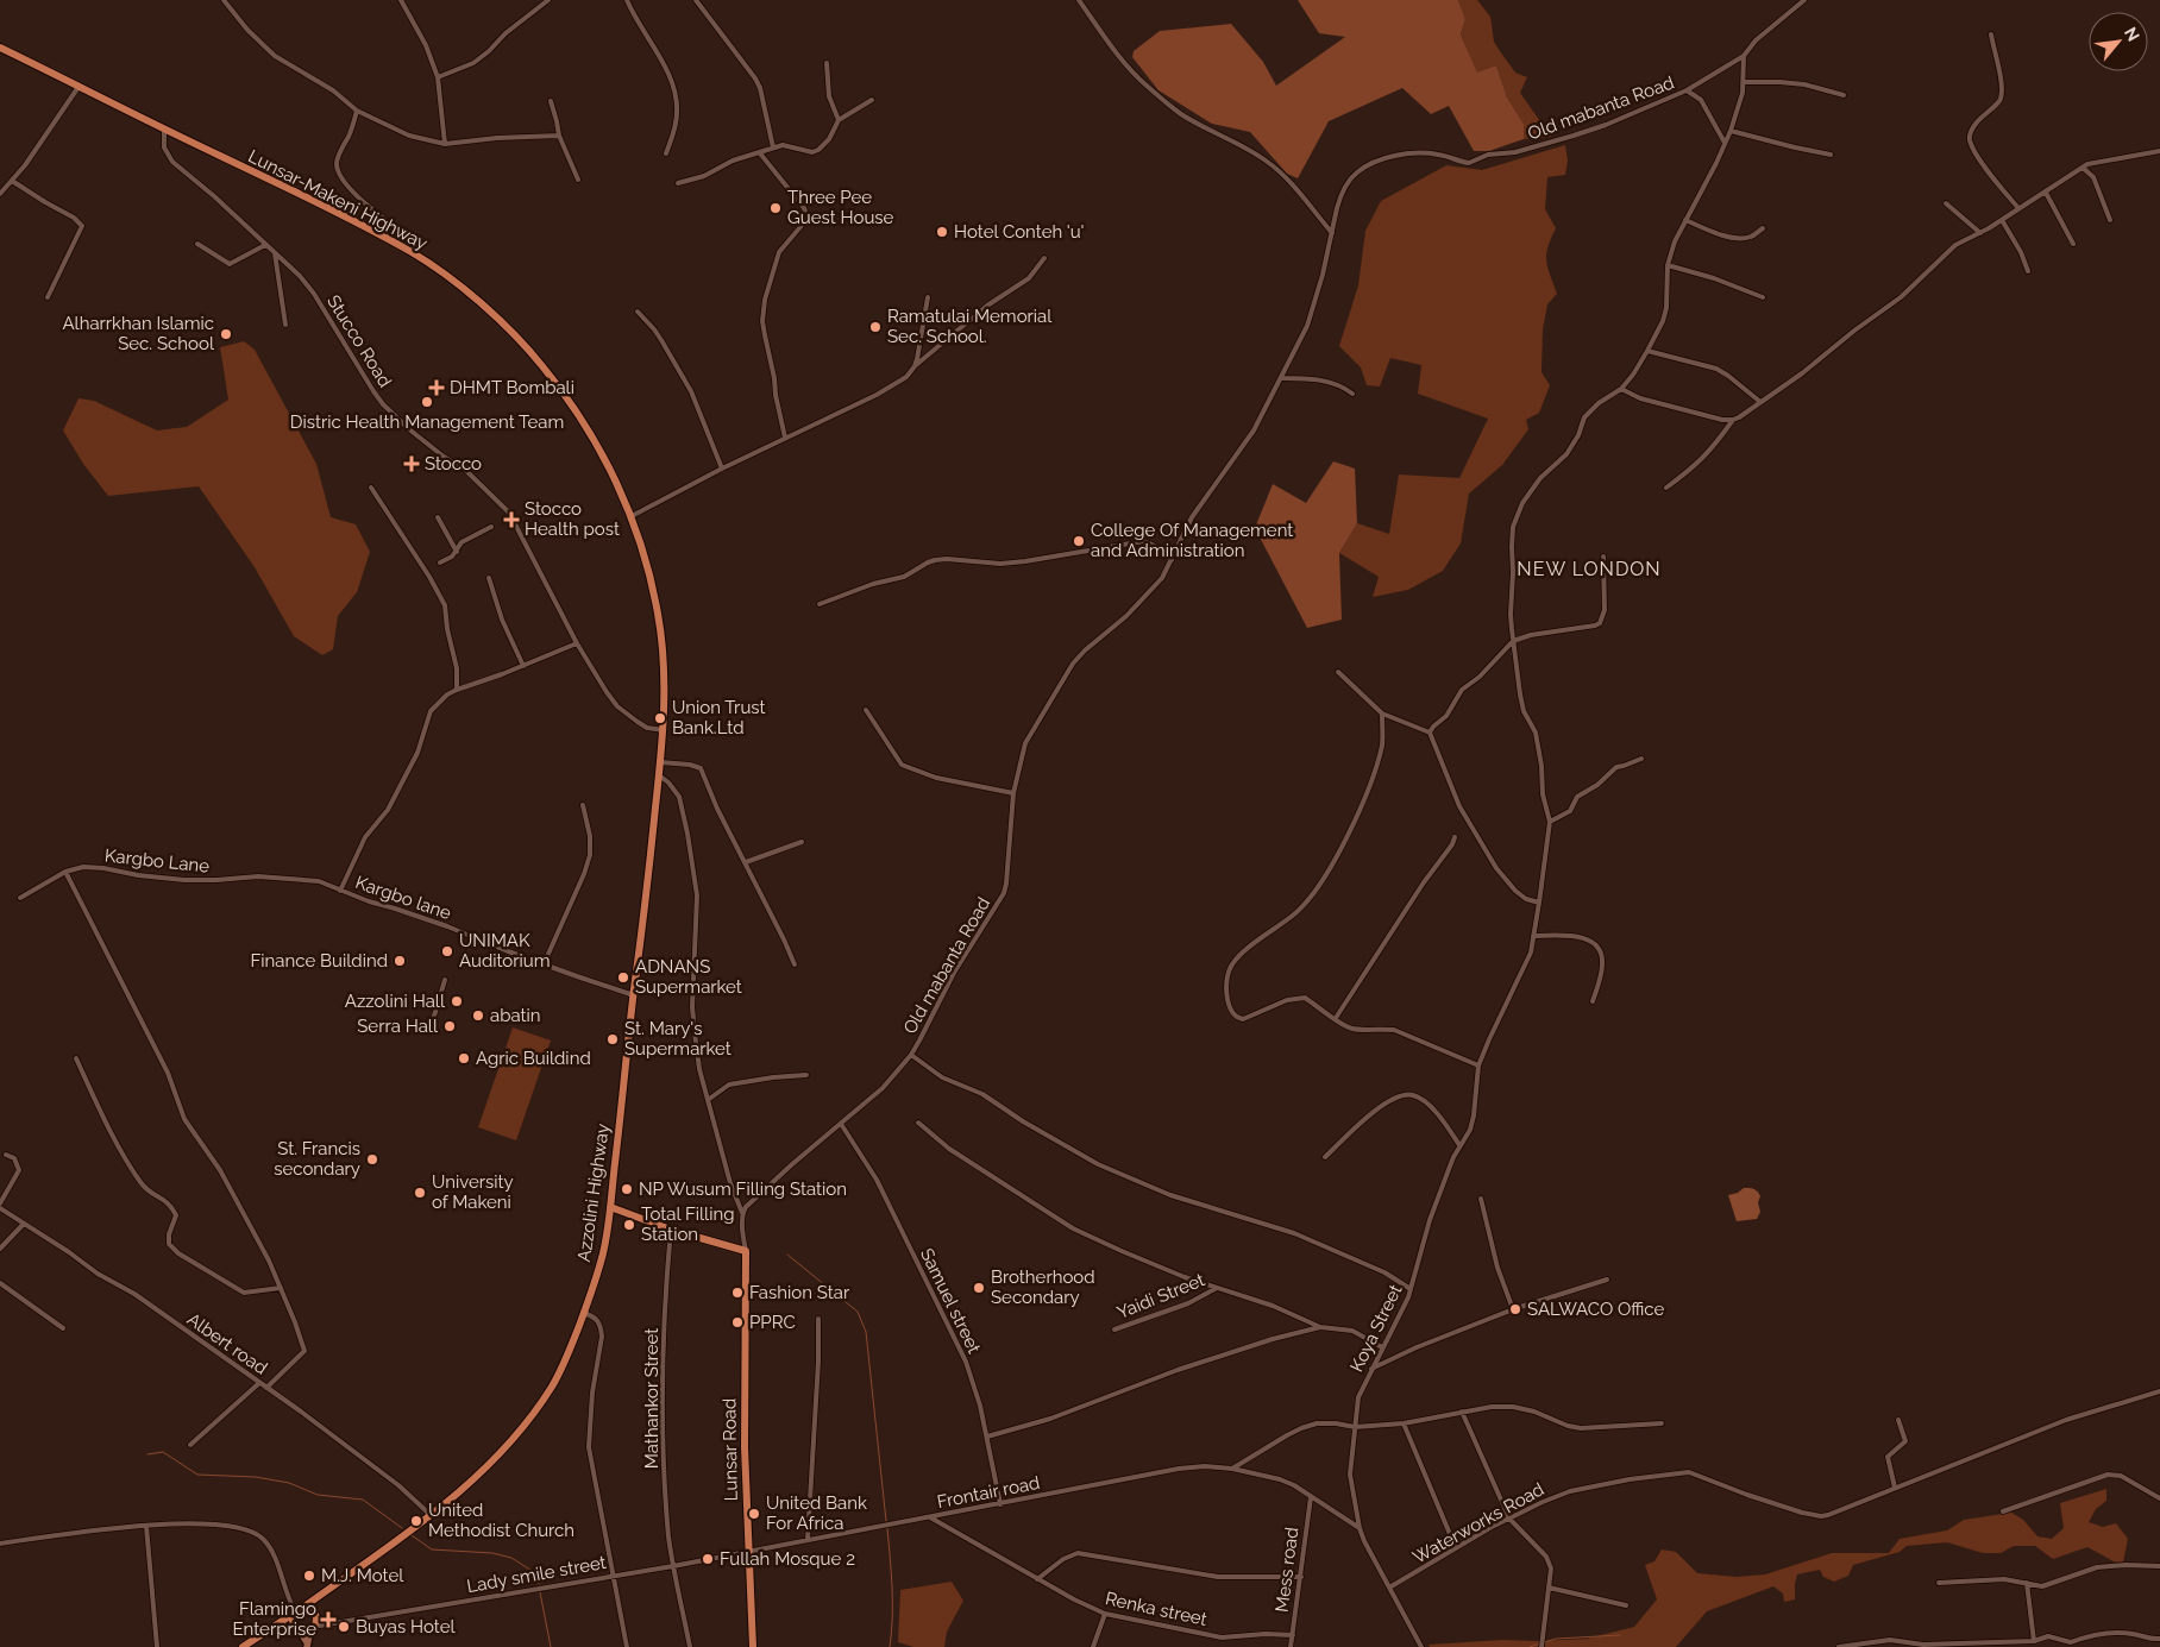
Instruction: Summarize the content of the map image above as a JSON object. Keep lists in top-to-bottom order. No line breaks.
{"streets":{"main road":["Lunsar-Makeni Highway","Azzolini Highway","Lunsar Road"],"street":["Old mabanta Road","Stucco Road","Kargbo Lane","Kargbo lane","Yaidi Street","Samuel street","Koya Street","Albert road","Mathankor Street","Frontair road","Waterworks Road","Mess road","Lady smile street","Renka street"]},"crossings":[["Old mabanta Road","Samuel street"],["Lunsar-Makeni Highway","Stucco Road"],["Lunsar-Makeni Highway","Azzolini Highway"],["Stucco Road","Azzolini Highway"],["Kargbo Lane","Kargbo lane"],["Kargbo lane","Azzolini Highway"],["Azzolini Highway","Albert road"],["Azzolini Highway","Lady smile street"],["Samuel street","Frontair road"],["Koya Street","Frontair road"],["Koya Street","Waterworks Road"],["Mathankor Street","Lady smile street"],["Lunsar Road","Frontair road"],["Lunsar Road","Lady smile street"],["Frontair road","Mess road"],["Frontair road","Lady smile street"],["Frontair road","Renka street"],["Mess road","Renka street"]],"districts":["NEW LONDON"],"places":{"other":["Three Pee Guest House","Hotel Conteh 'u'","Ramatulai Memorial Sec. School.","Alharrkhan Islamic Sec. School","Distric Health Management Team","College Of Management and Administration","Union Trust Bank.Ltd","UNIMAK Auditorium","Finance Buildind","ADNANS Supermarket","Azzolini Hall","abatin","Serra Hall","St. Mary's Supermarket","Agric Buildind","St. Francis secondary","NP Wusum Filling Station","University of Makeni","Total Filling Station","Brotherhood Secondary","Fashion Star","SALWACO Office","PPRC","United Bank For Africa","United Methodist Church","Fullah Mosque 2","M.J. Motel","Buyas Hotel"],"health":["DHMT Bombali","Stocco","Stocco Health post","Flamingo Enterprise"]},"north":"top right"}
